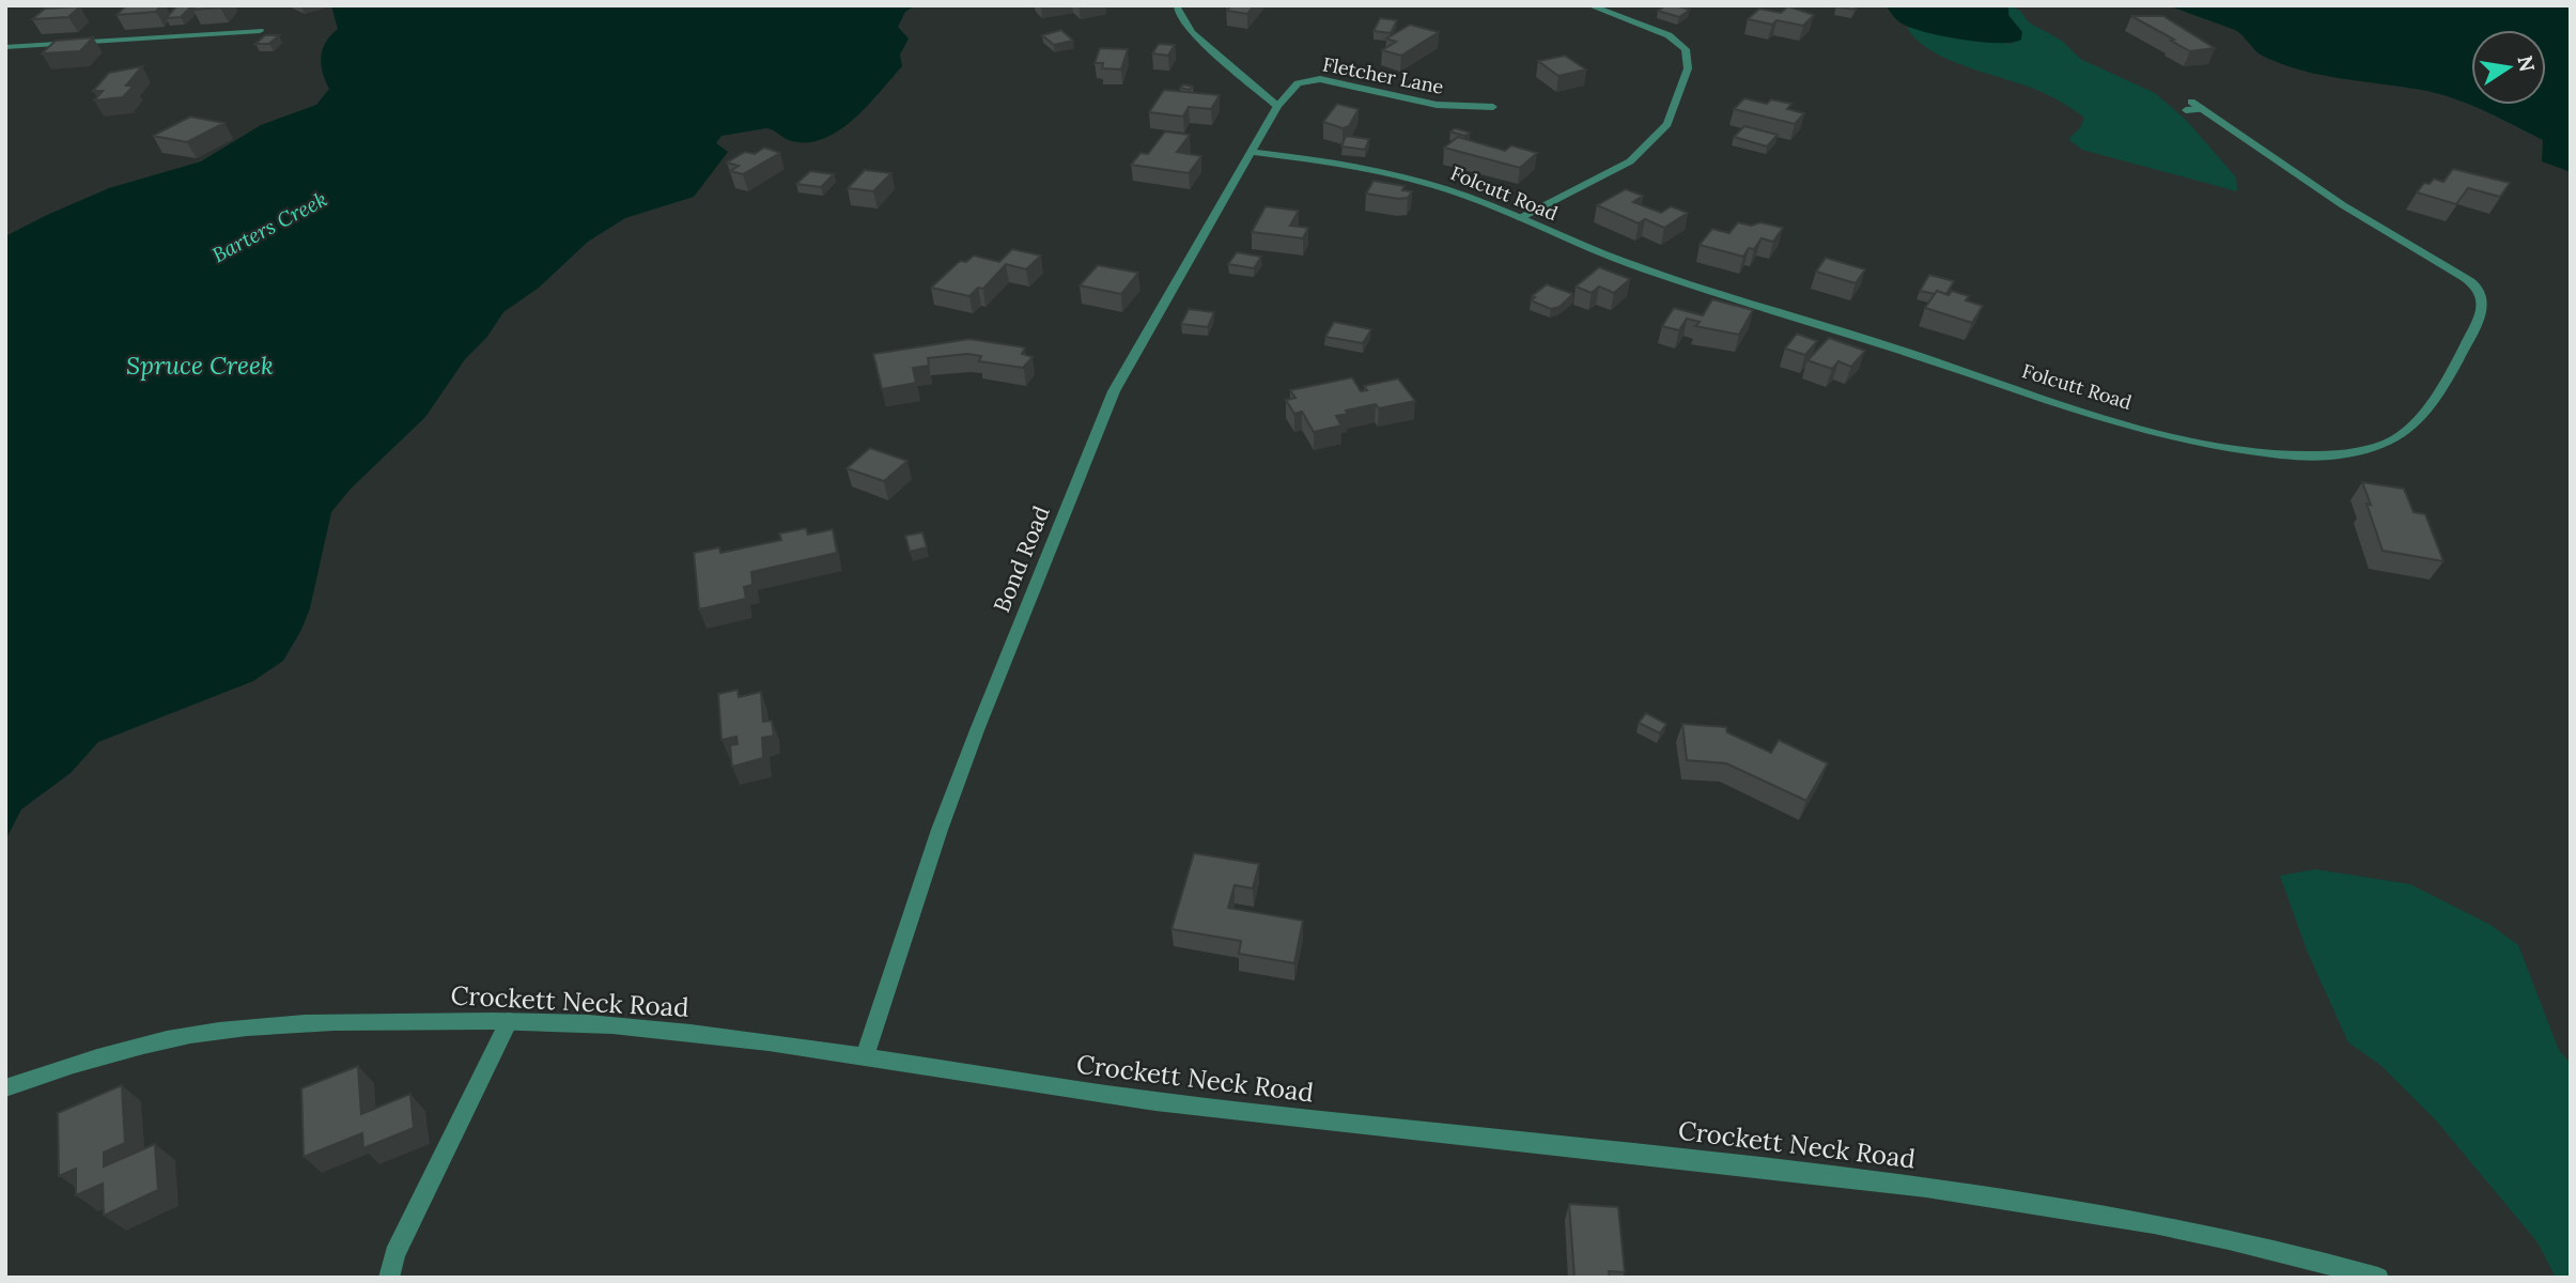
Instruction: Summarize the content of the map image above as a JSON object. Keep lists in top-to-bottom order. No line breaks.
{"streets":{"street":["Fletcher Lane","Folcutt Road","Bond Road","Crockett Neck Road"]},"crossings":[["Fletcher Lane","Bond Road"],["Folcutt Road","Bond Road"],["Bond Road","Crockett Neck Road"]],"water":["Barters Creek","Spruce Creek"],"north":"right"}
